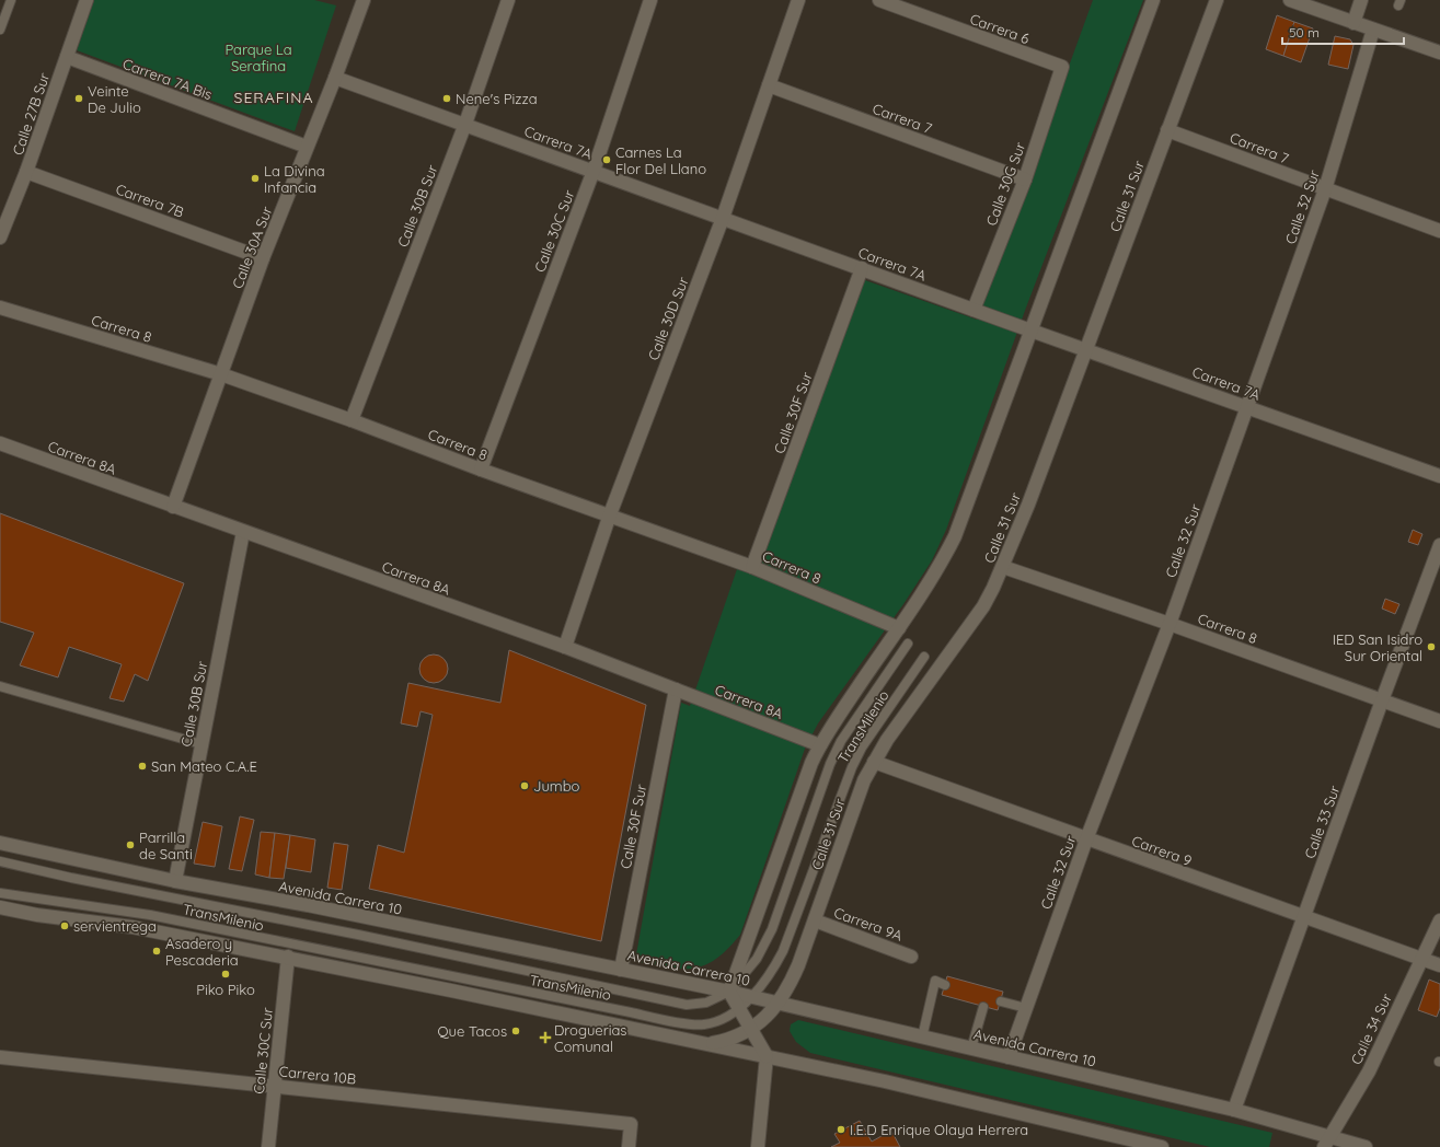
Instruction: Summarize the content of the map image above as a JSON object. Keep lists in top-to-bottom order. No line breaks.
{"streets":{"street":["Carrera 6","Carrera 7A Bis","Calle 27B Sur","Carrera 7","Carrera 7A","Calle 30G Sur","Calle 31 Sur","Carrera 7B","Calle 30B Sur","Calle 32 Sur","Calle 30C Sur","Calle 30A Sur","Calle 30D Sur","Carrera 8","Calle 30F Sur","Carrera 8A","Calle 33 Sur","Carrera 9","Avenida Carrera 10","Carrera 9A","Calle 34 Sur","Carrera 10B"],"lane":["TransMilenio"]},"crossings":[["Carrera 6","Calle 30G Sur"],["Carrera 7A Bis","Calle 27B Sur"],["Carrera 7A Bis","Calle 30A Sur"],["Calle 27B Sur","Carrera 7B"],["Carrera 7","Calle 30G Sur"],["Carrera 7","Calle 31 Sur"],["Carrera 7","Calle 32 Sur"],["Carrera 7","Calle 30D Sur"],["Carrera 7A","Calle 30G Sur"],["Carrera 7A","Calle 31 Sur"],["Carrera 7A","Calle 30B Sur"],["Carrera 7A","Calle 32 Sur"],["Carrera 7A","Calle 30C Sur"],["Carrera 7A","Calle 30A Sur"],["Carrera 7A","Calle 30D Sur"],["Carrera 7A","Calle 30F Sur"],["Calle 31 Sur","Carrera 8"],["Calle 31 Sur","Carrera 9"],["Calle 31 Sur","Avenida Carrera 10"],["Calle 31 Sur","Carrera 9A"],["Carrera 7B","Calle 30A Sur"],["Calle 30B Sur","Carrera 8"],["Calle 30B Sur","Carrera 8A"],["Calle 30B Sur","Avenida Carrera 10"],["Calle 32 Sur","Carrera 8"],["Calle 32 Sur","Carrera 9"],["Calle 32 Sur","Avenida Carrera 10"],["Calle 30C Sur","Carrera 8"],["Calle 30C Sur","Carrera 10B"],["Calle 30A Sur","Carrera 8"],["Calle 30A Sur","Carrera 8A"],["Calle 30D Sur","Carrera 8"],["Calle 30D Sur","Carrera 8A"],["Carrera 8","Calle 30F Sur"],["Carrera 8","Calle 33 Sur"],["Calle 30F Sur","Carrera 8A"],["Calle 30F Sur","Avenida Carrera 10"],["TransMilenio","Avenida Carrera 10"],["Calle 33 Sur","Carrera 9"],["Calle 33 Sur","Avenida Carrera 10"],["Carrera 9","Calle 34 Sur"],["Avenida Carrera 10","Calle 34 Sur"]],"districts":["SERAFINA"],"parks":["Parque La Serafina"],"places":{"other":["Veinte De Julio","Nene's Pizza","Carnes La Flor Del Llano","La Divina Infancia","IED San Isidro Sur Oriental","San Mateo C.A.E","Jumbo","Parrilla de Santi","servientrega","Asadero y Pescaderia","Piko Piko","Que Tacos","I.E.D Enrique Olaya Herrera"],"health":["Droguerias Comunal"]},"scale_bar":"50 m"}
